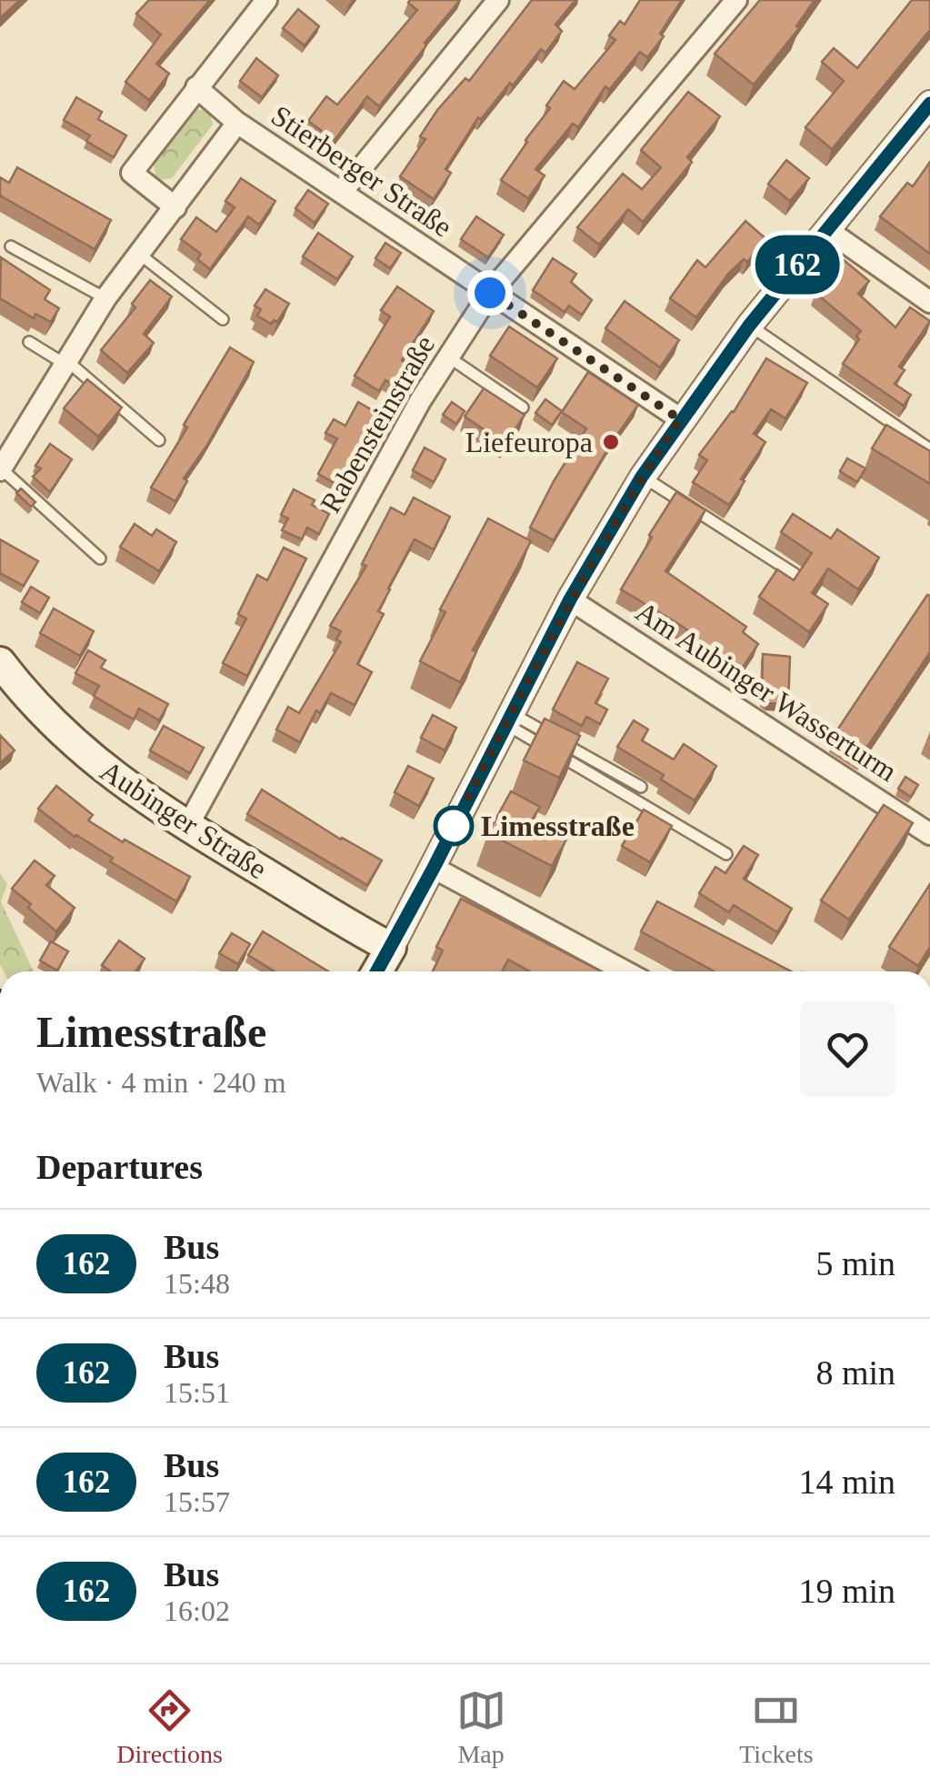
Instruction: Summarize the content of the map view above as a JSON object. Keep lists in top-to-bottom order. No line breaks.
{"streets":{"main road":["Aubinger Straße"],"street":["Stierberger Straße","Rabensteinstraße","Am Aubinger Wasserturm"]},"crossings":[["Stierberger Straße","Rabensteinstraße"],["Rabensteinstraße","Aubinger Straße"]],"places":["Liefeuropa","Limesstraße"],"lines":["bus line 162"],"page":{"on_map":"162","heading":[["Limesstraße","Walk · 4 min · 240 m"],"Departures"],"list":[{"mark":"162","name":"Bus","note":"15:48","value":"5 min"},{"mark":"162","name":"Bus","note":"15:51","value":"8 min"},{"mark":"162","name":"Bus","note":"15:57","value":"14 min"},{"mark":"162","name":"Bus","note":"16:02","value":"19 min"}],"tabs":["Directions","Map","Tickets"]}}
